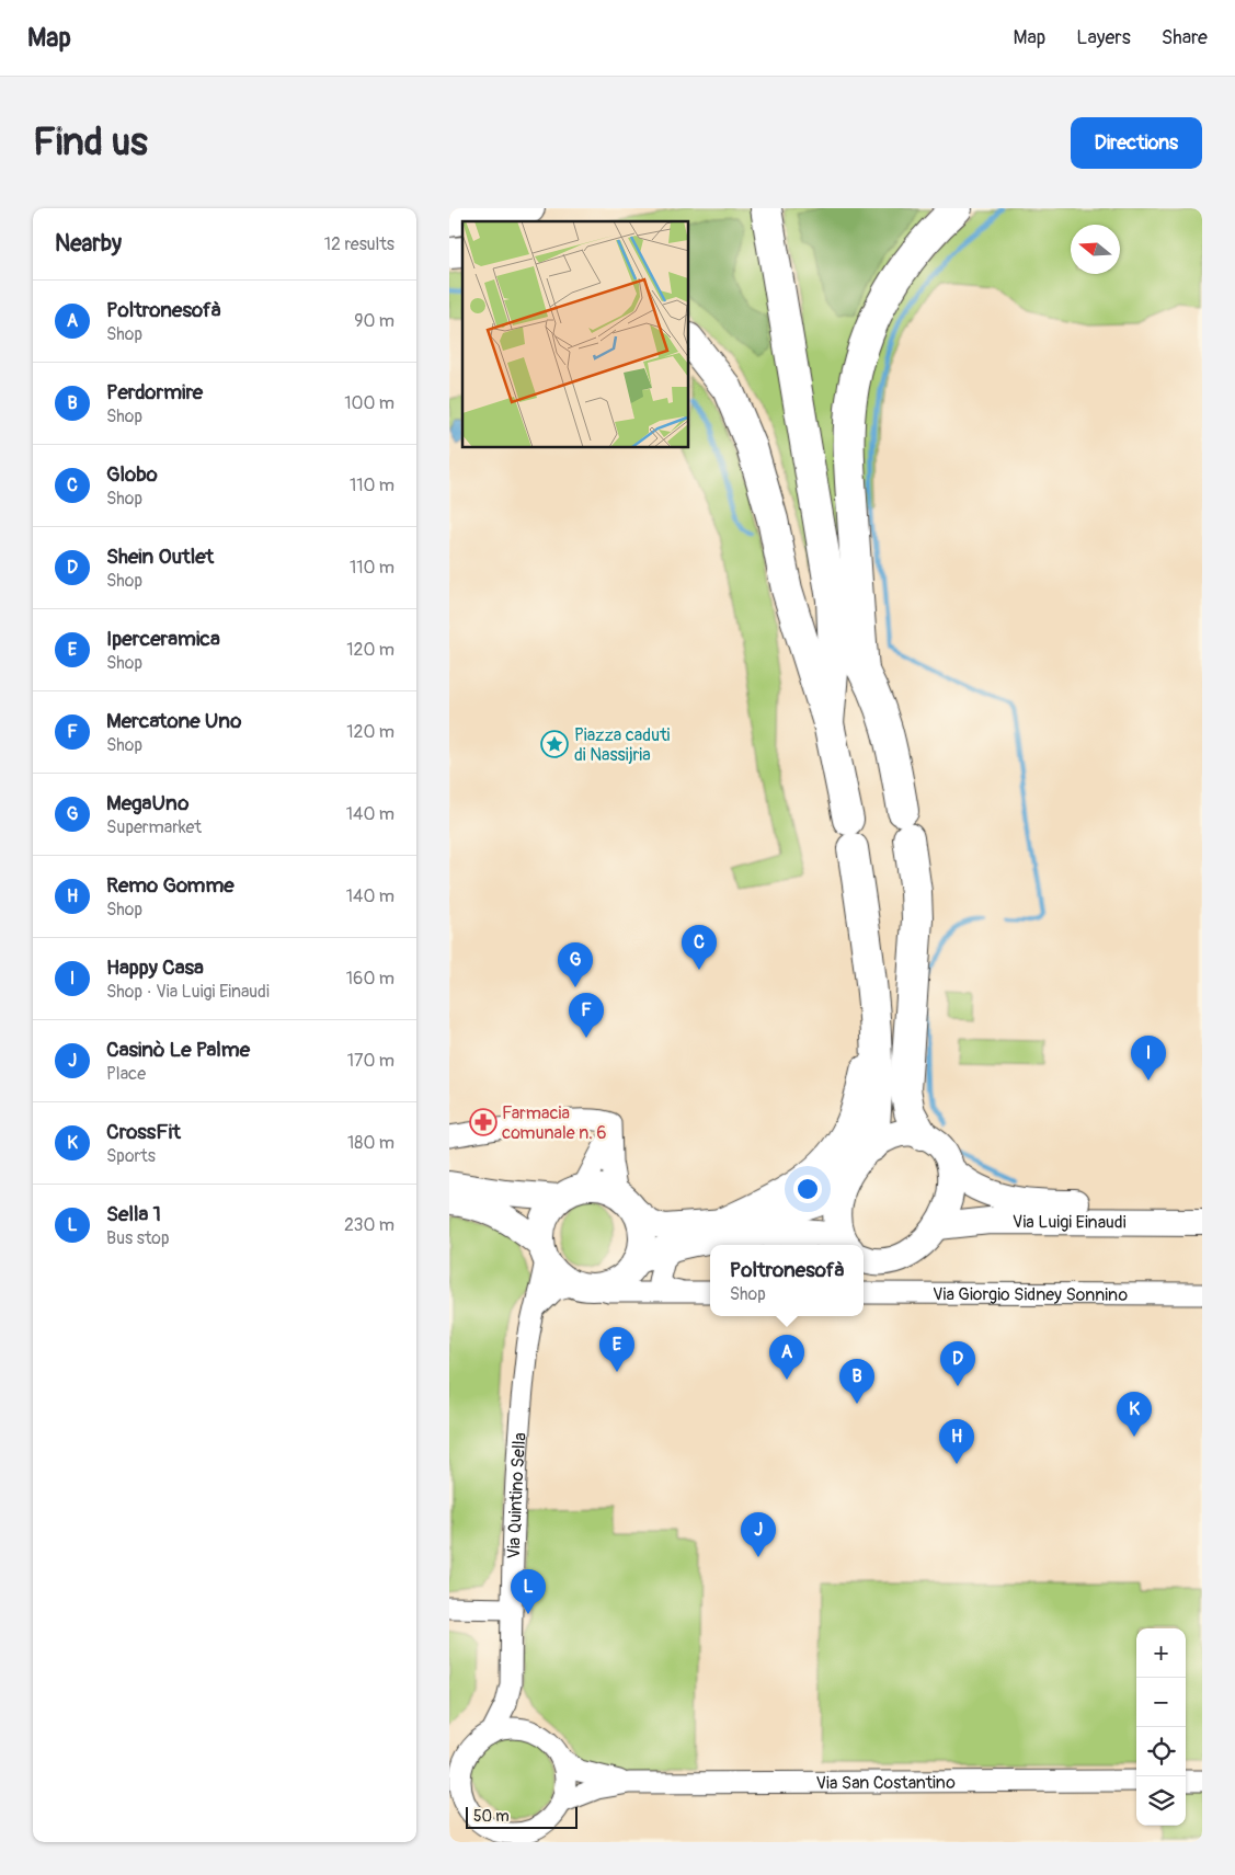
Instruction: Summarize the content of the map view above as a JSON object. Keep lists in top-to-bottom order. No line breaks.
{"streets":{"main road":["Via Luigi Einaudi"],"street":["Via Giorgio Sidney Sonnino","Via Quintino Sella","Via San Costantino"]},"crossings":[["Via Quintino Sella","Via San Costantino"]],"places":{"place":["Piazza caduti di Nassijria"],"pharmacy":["Farmacia comunale n. 6"]},"scale_bar":"50 m","north":"left","page":{"header":"Map","nav":["Map","Layers","Share"],"buttons":"Directions","title":"Find us","heading":["Nearby","12 results"],"list":[{"mark":"A","name":"Poltronesofà","note":"Shop","value":"90 m"},{"mark":"B","name":"Perdormire","note":"Shop","value":"100 m"},{"mark":"C","name":"Globo","note":"Shop","value":"110 m"},{"mark":"D","name":"Shein Outlet","note":"Shop","value":"110 m"},{"mark":"E","name":"Iperceramica","note":"Shop","value":"120 m"},{"mark":"F","name":"Mercatone Uno","note":"Shop","value":"120 m"},{"mark":"G","name":"MegaUno","note":"Supermarket","value":"140 m"},{"mark":"H","name":"Remo Gomme","note":"Shop","value":"140 m"},{"mark":"I","name":"Happy Casa","note":"Shop · Via Luigi Einaudi","value":"160 m"},{"mark":"J","name":"Casinò Le Palme","note":"Place","value":"170 m"},{"mark":"K","name":"CrossFit","note":"Sports","value":"180 m"},{"mark":"L","name":"Sella 1","note":"Bus stop","value":"230 m"}],"pins":["C","G","F","I","E","A","D","B","K","H","J","L"],"popup":["Poltronesofà","Shop"],"map_buttons":["+","−"],"scale":"50 m"}}
